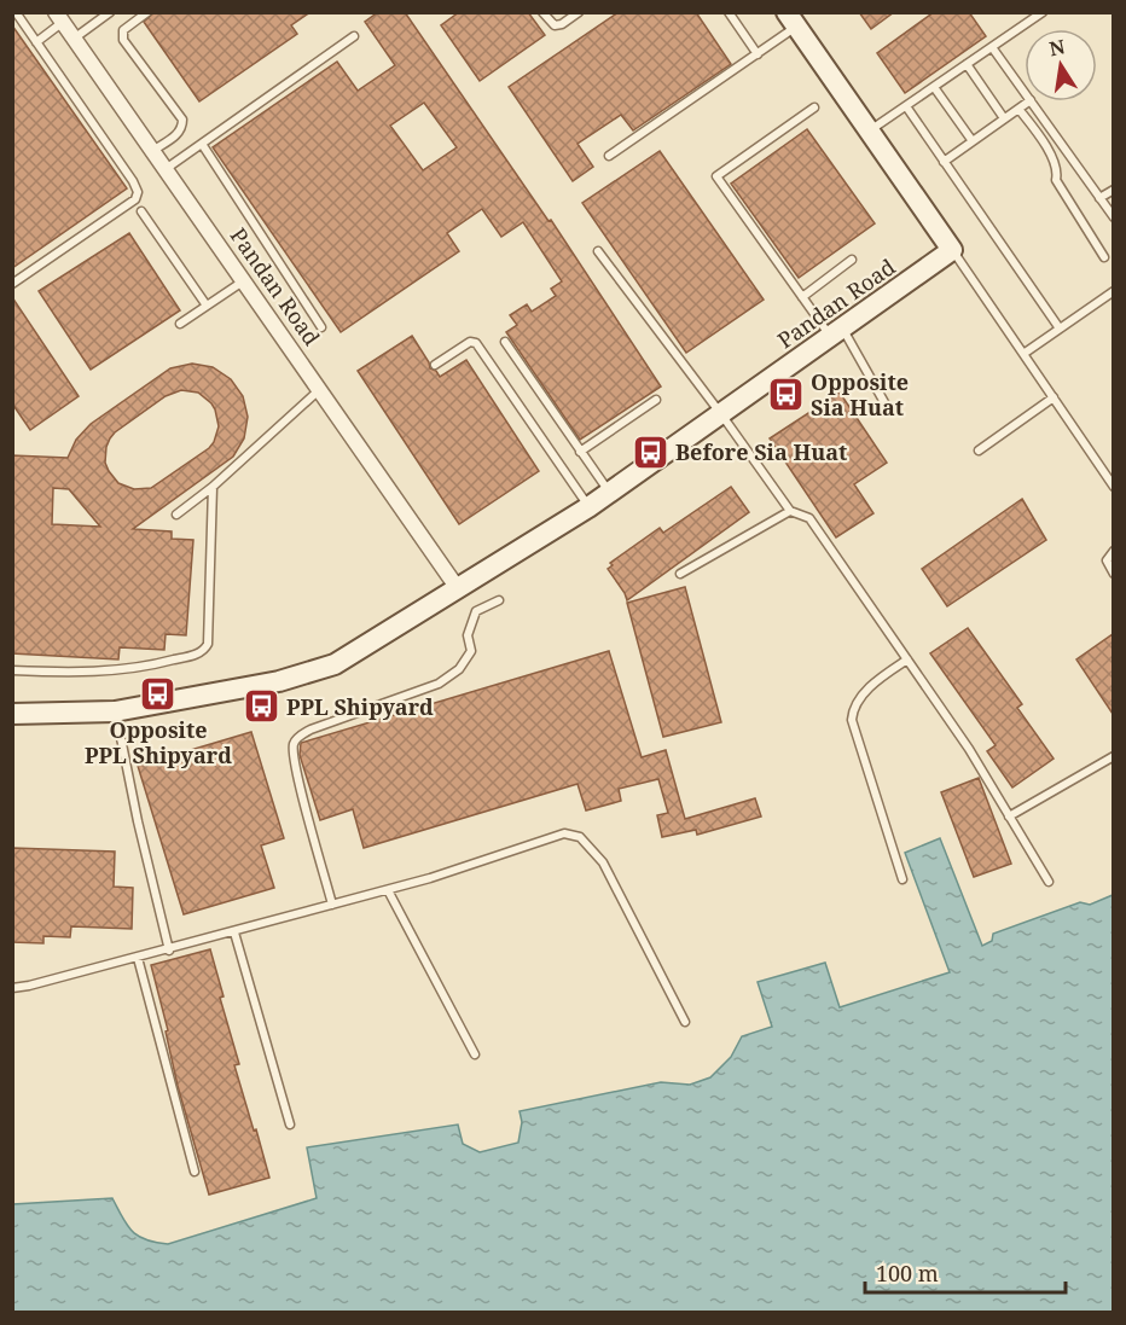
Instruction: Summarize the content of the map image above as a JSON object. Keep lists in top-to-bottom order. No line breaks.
{"streets":{"street":["Pandan Road"]},"places":{"bus stop":["Opposite Sia Huat","Before Sia Huat","Opposite PPL Shipyard","PPL Shipyard"]},"scale_bar":"100 m","north":"top"}
